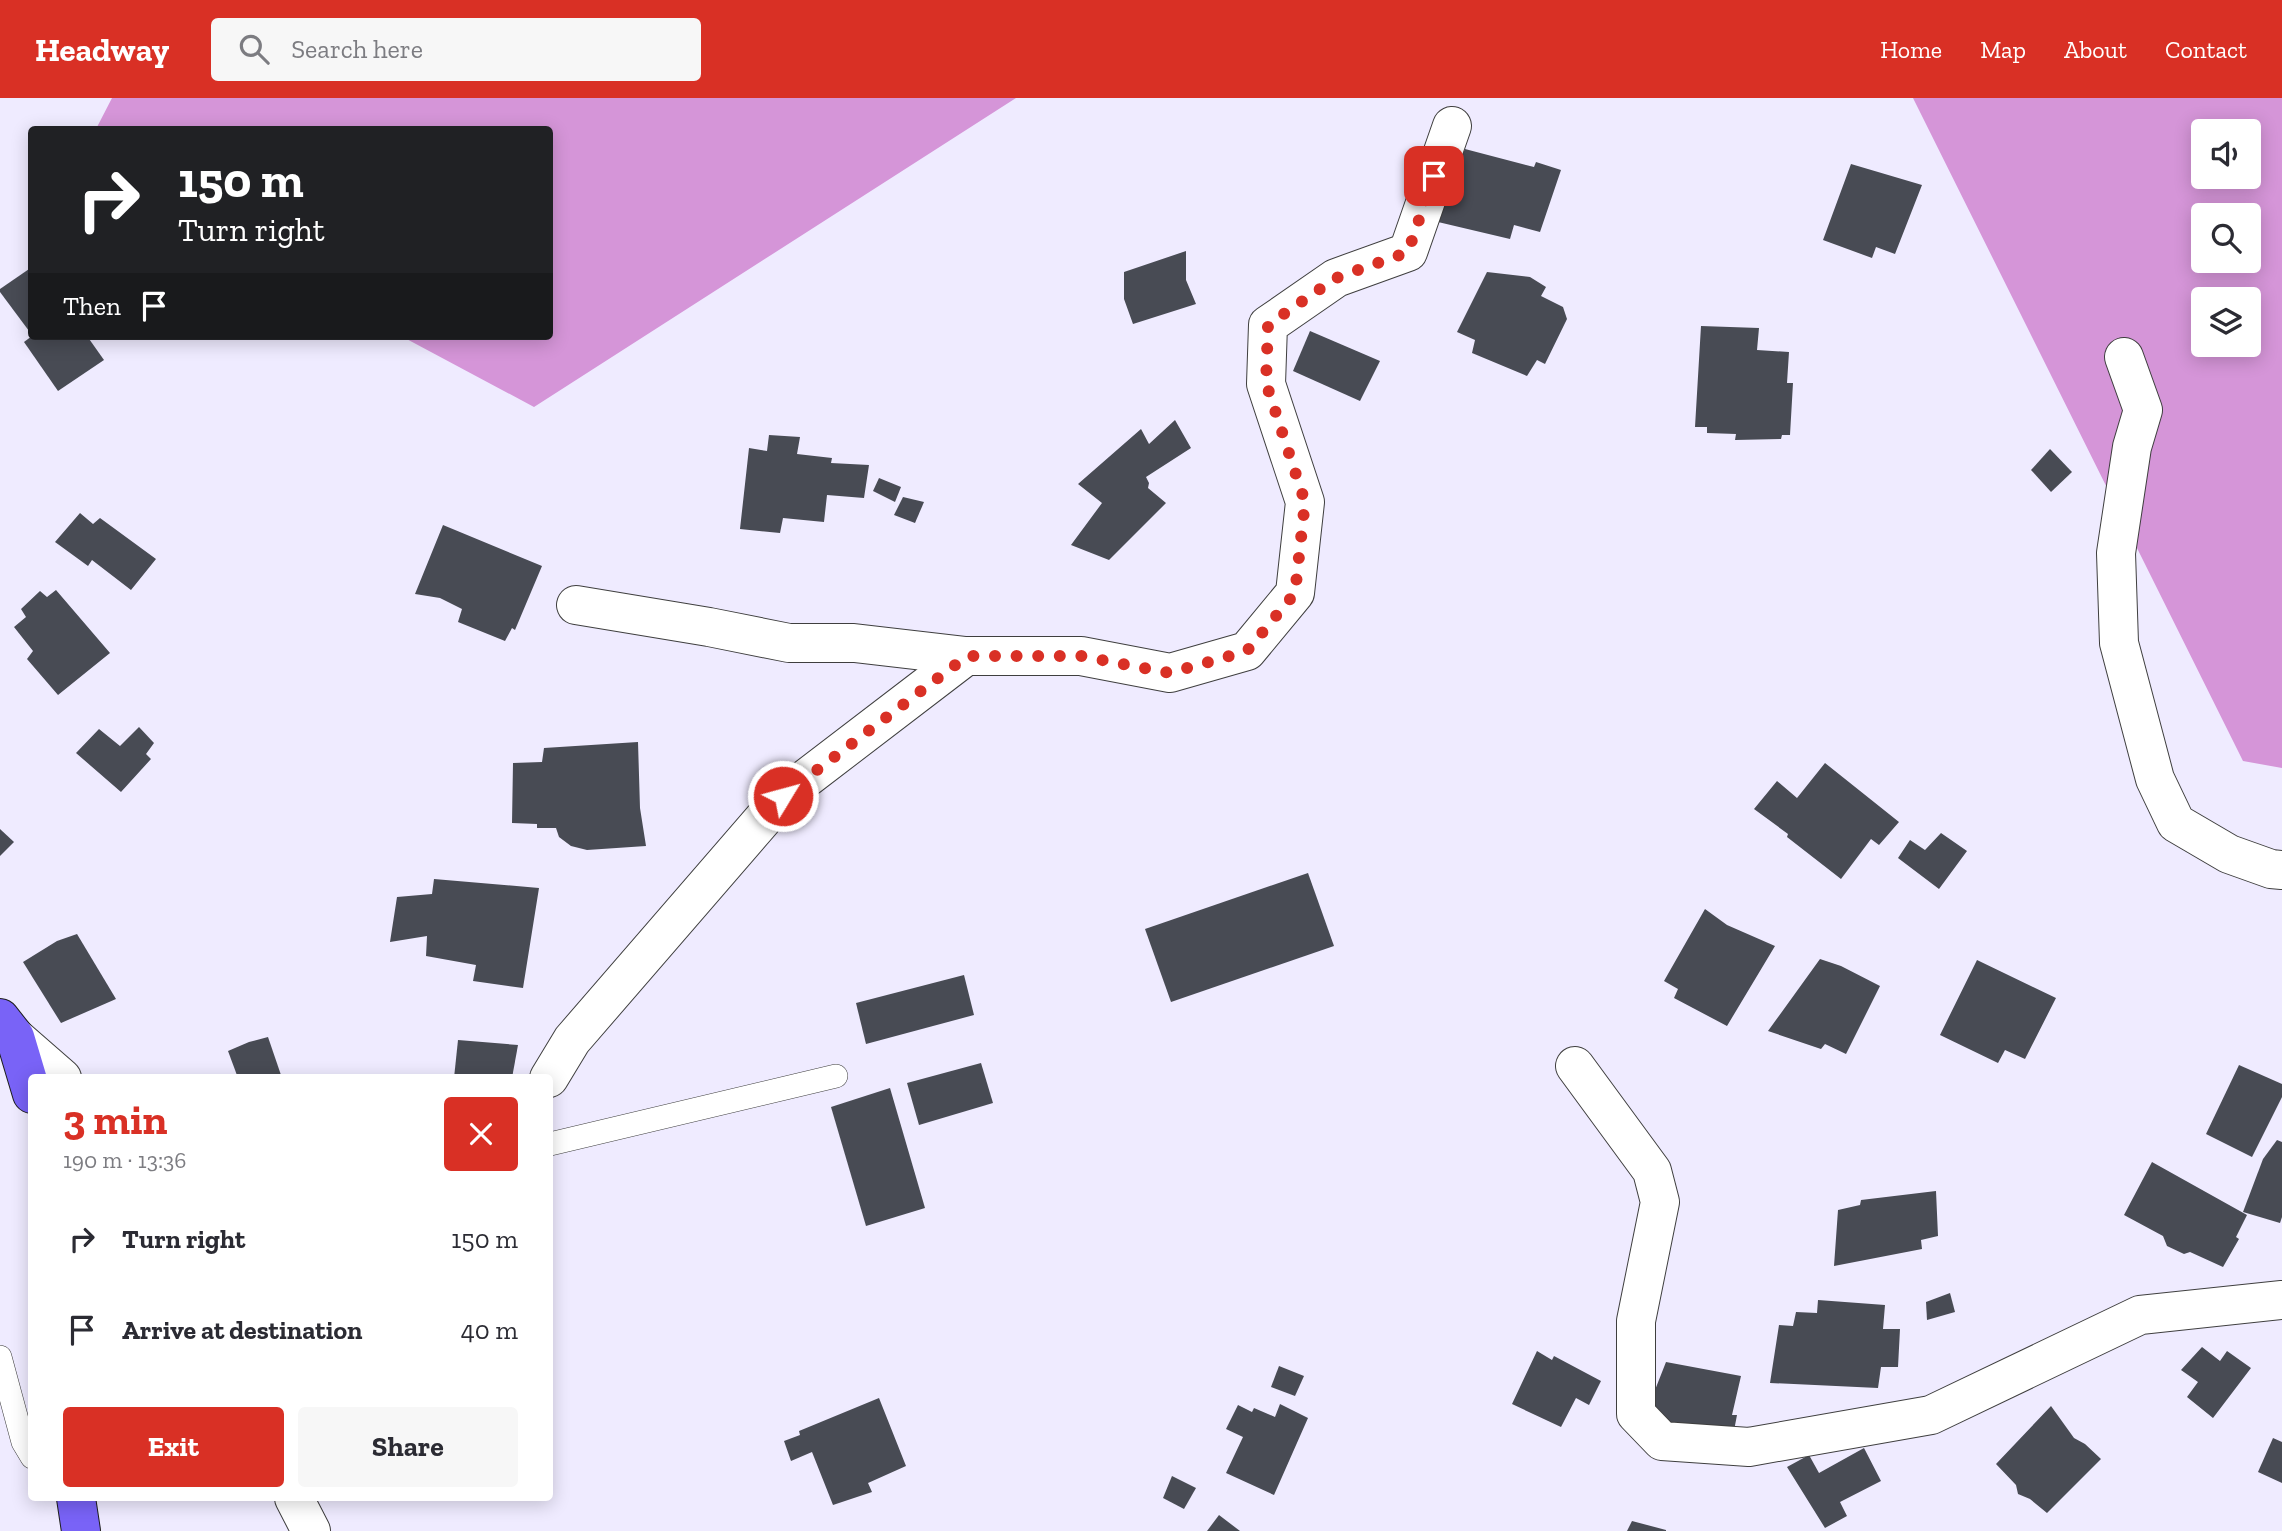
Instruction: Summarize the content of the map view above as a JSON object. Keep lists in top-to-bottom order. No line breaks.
{"page":{"header":"Headway","search":"Search here","nav":["Home","Map","About","Contact"],"turn":["150 m","Turn right"],"then":"Then","heading":["3 min","190 m · 13:36"],"list":[{"name":"Turn right","value":"150 m"},{"name":"Arrive at destination","value":"40 m"}],"buttons":["Exit","Share"]}}
